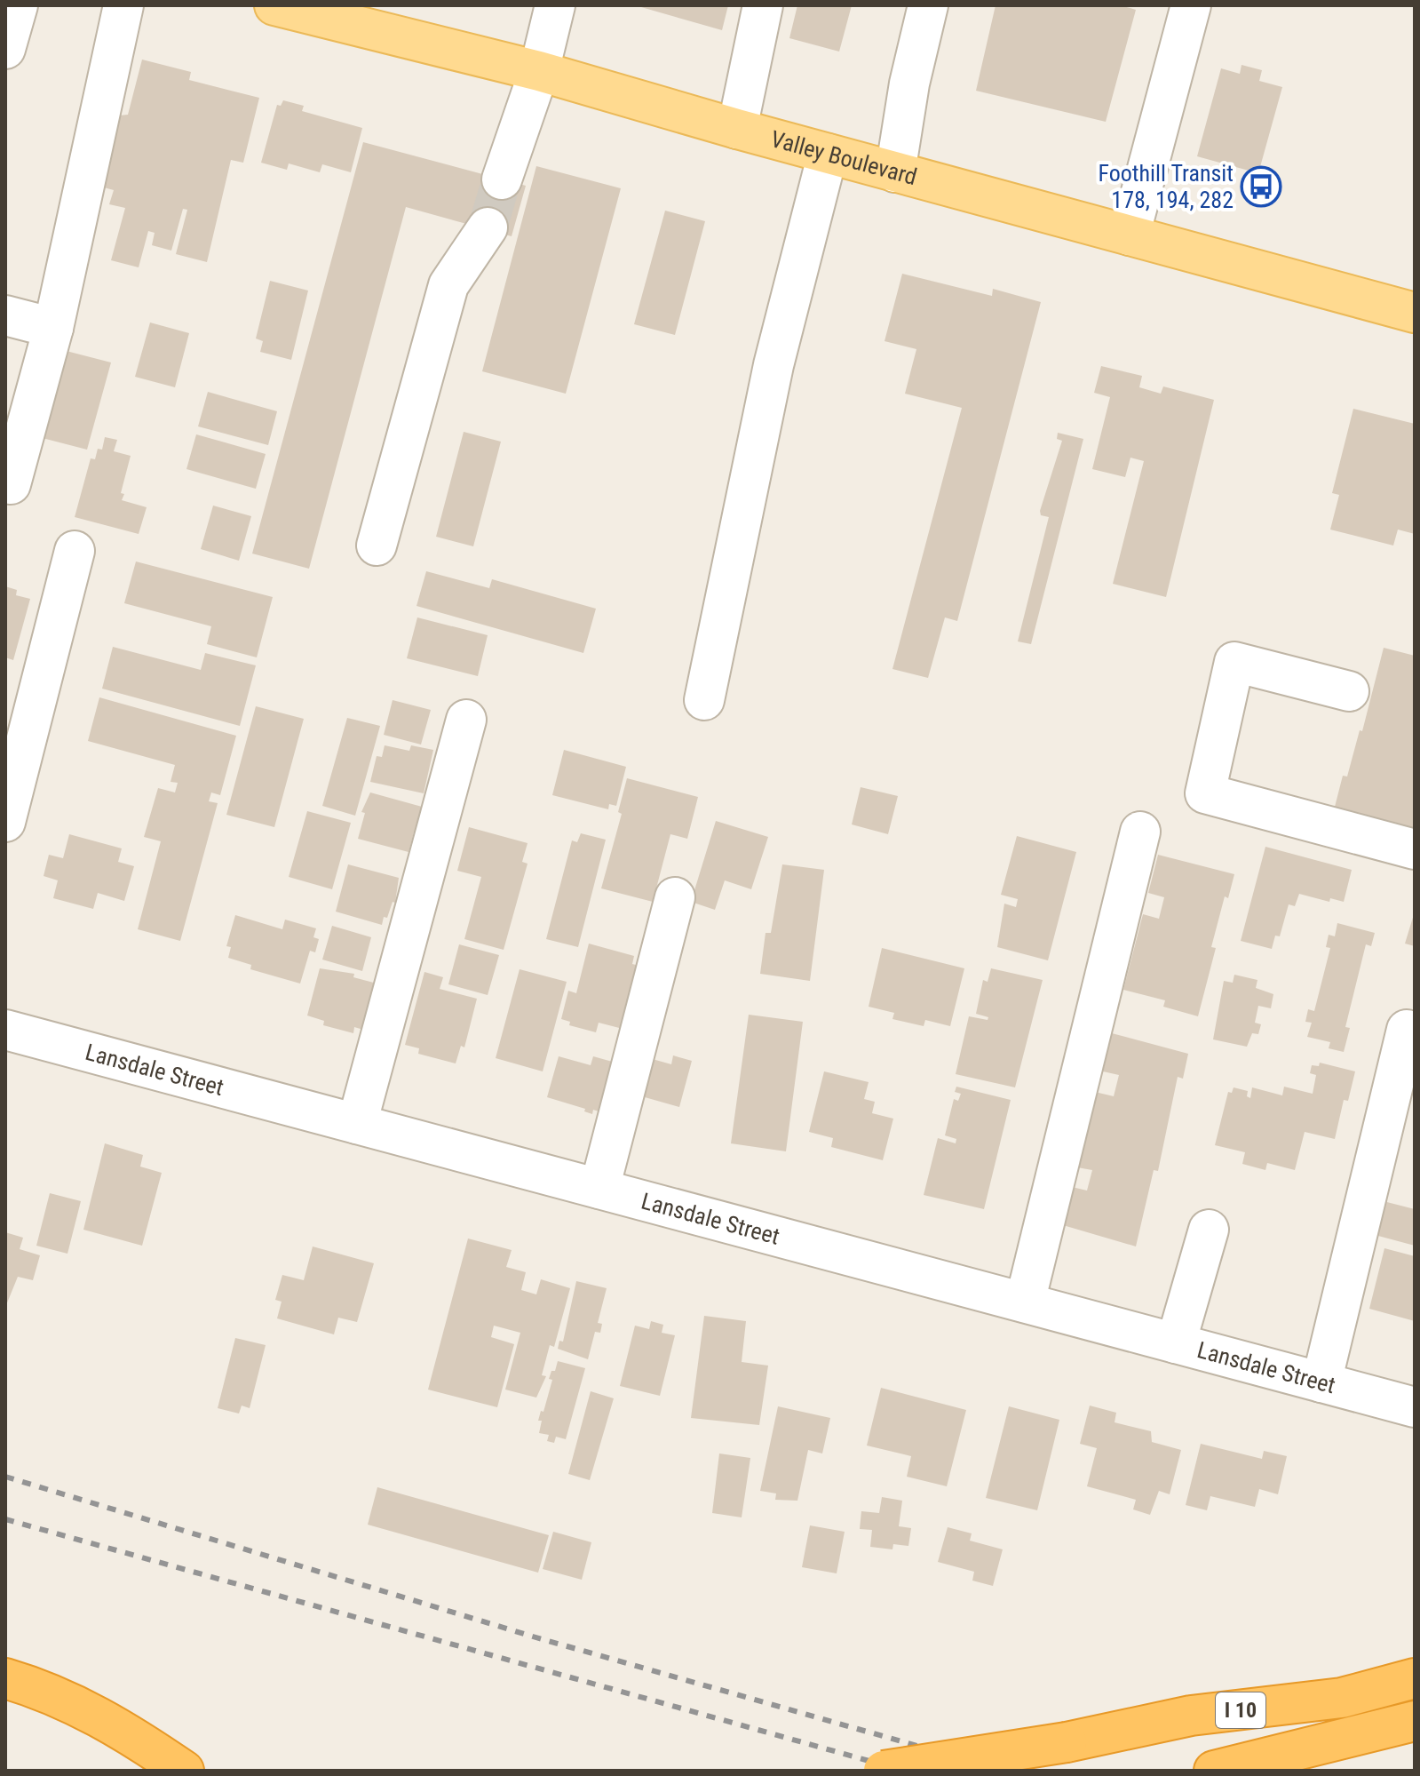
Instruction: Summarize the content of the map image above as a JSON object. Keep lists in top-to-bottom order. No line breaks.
{"streets":{"highway":["I 10"],"main road":["Valley Boulevard"],"street":["Lansdale Street"]},"places":{"bus stop":["Foothill Transit 178, 194, 282"]}}
